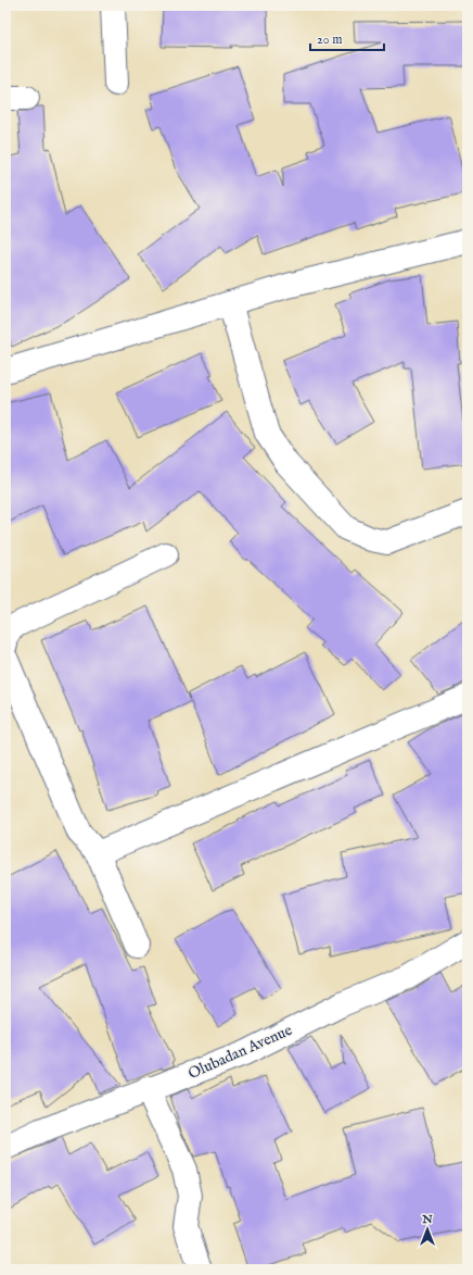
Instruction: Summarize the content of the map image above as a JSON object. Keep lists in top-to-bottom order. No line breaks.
{"streets":{"street":["Olubadan Avenue"]},"scale_bar":"20 m","north":"top"}
